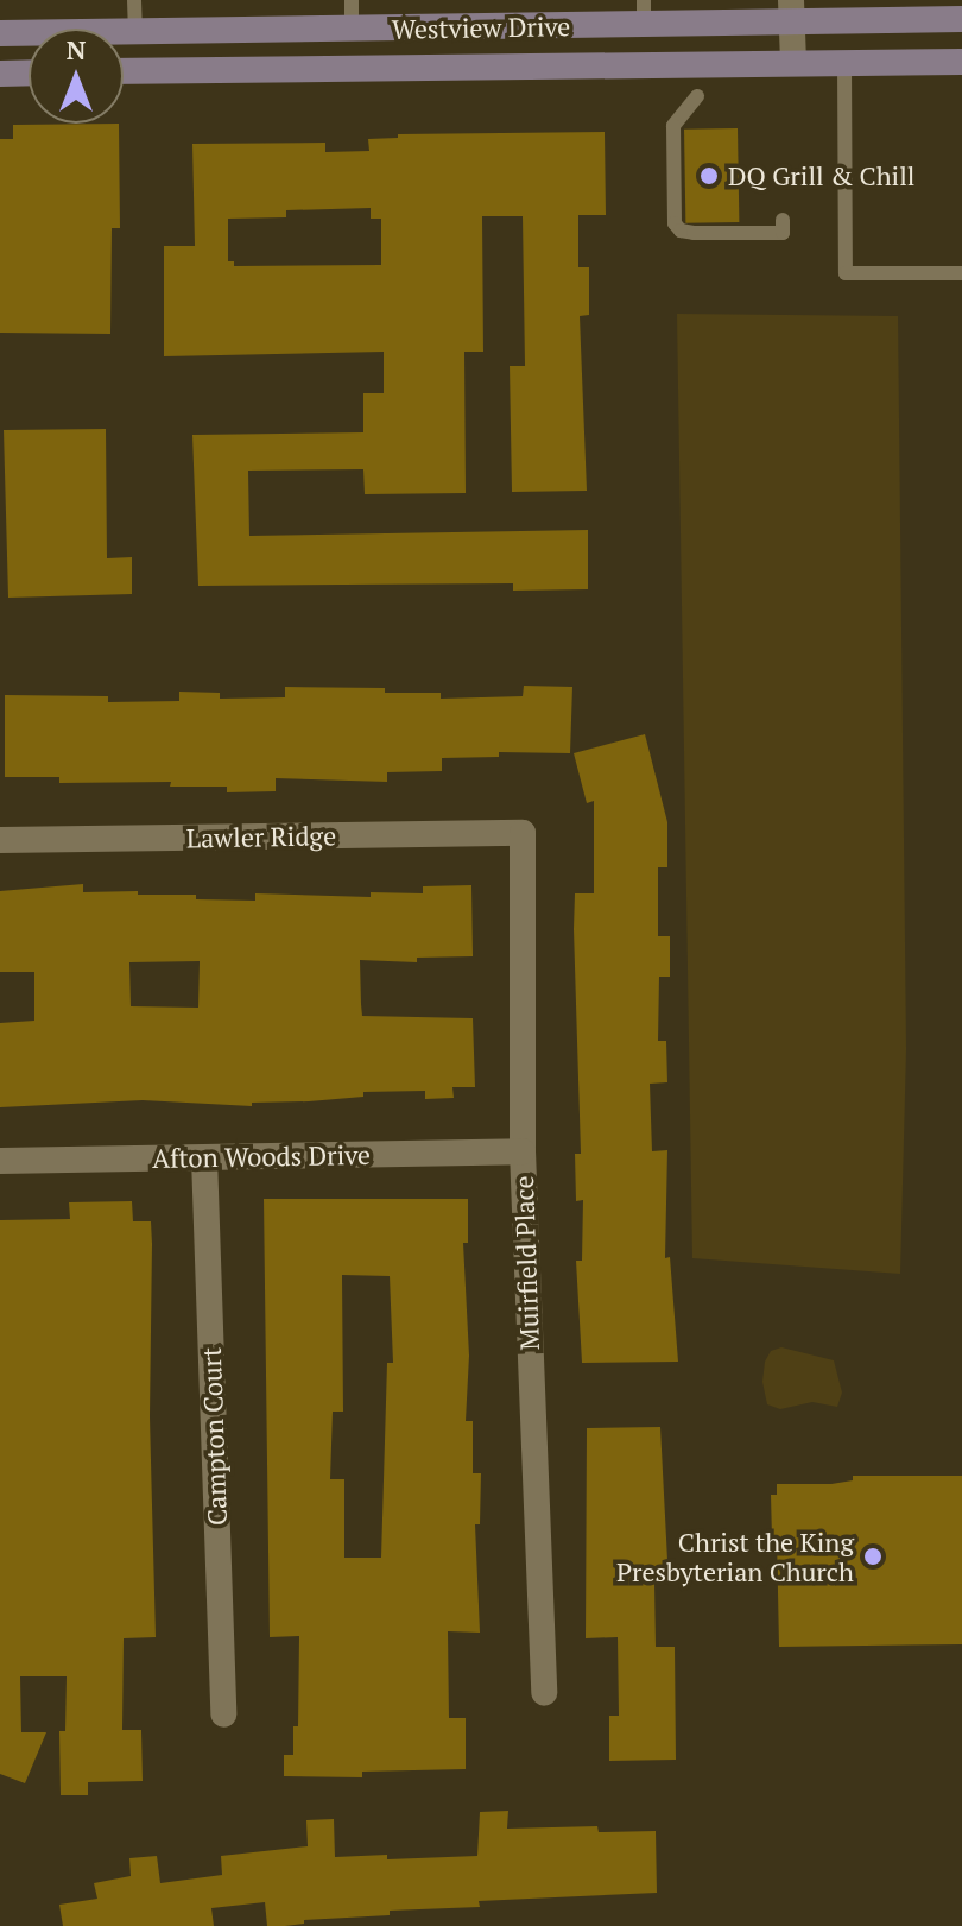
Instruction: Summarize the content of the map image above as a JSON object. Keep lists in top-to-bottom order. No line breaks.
{"streets":{"main road":["Westview Drive"],"street":["Lawler Ridge","Afton Woods Drive","Muirfield Place","Campton Court"]},"crossings":[["Lawler Ridge","Muirfield Place"],["Afton Woods Drive","Muirfield Place"],["Afton Woods Drive","Campton Court"]],"places":["DQ Grill & Chill","Christ the King Presbyterian Church"],"north":"top"}
